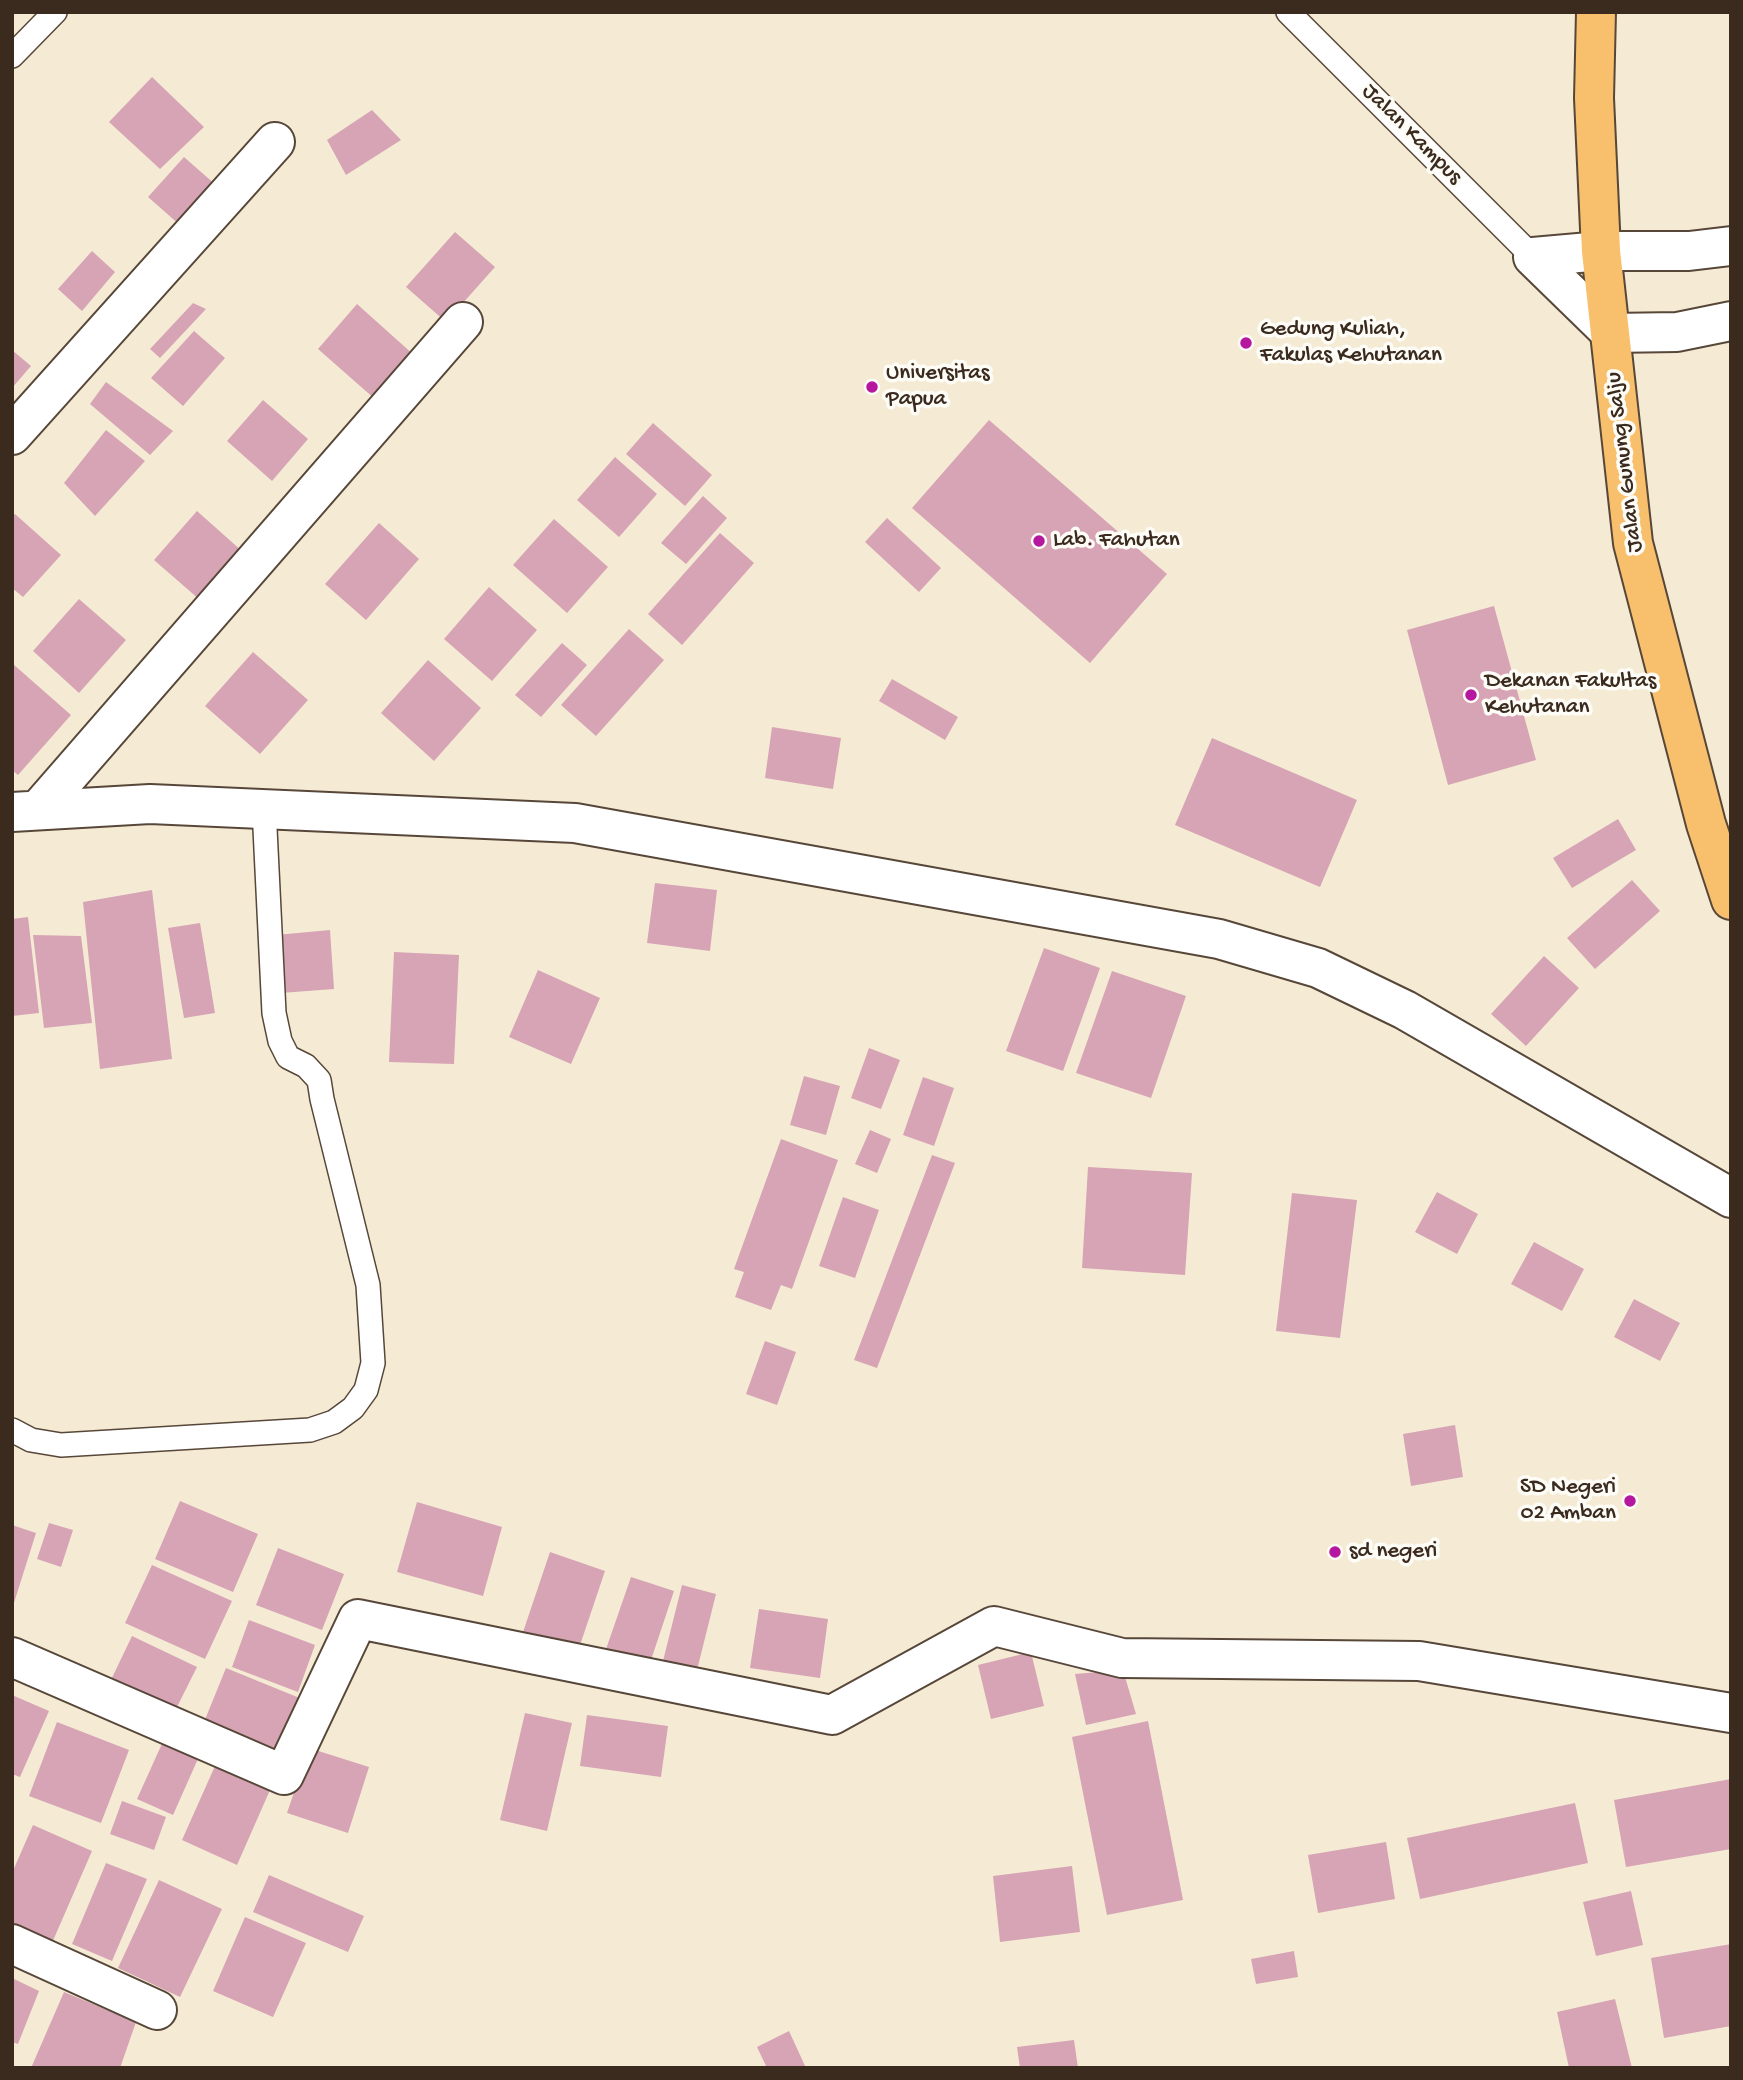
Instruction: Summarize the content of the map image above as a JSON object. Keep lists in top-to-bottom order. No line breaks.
{"streets":{"main road":["Jalan Gunung Salju"],"street":["Jalan Kampus"]},"crossings":[["Jalan Kampus","Jalan Gunung Salju"]],"places":["Gedung Kuliah, Fakulas Kehutanan","Universitas Papua","Lab. Fahutan","Dekanan Fakultas Kehutanan","SD Negeri 02 Amban","sd negeri"]}
